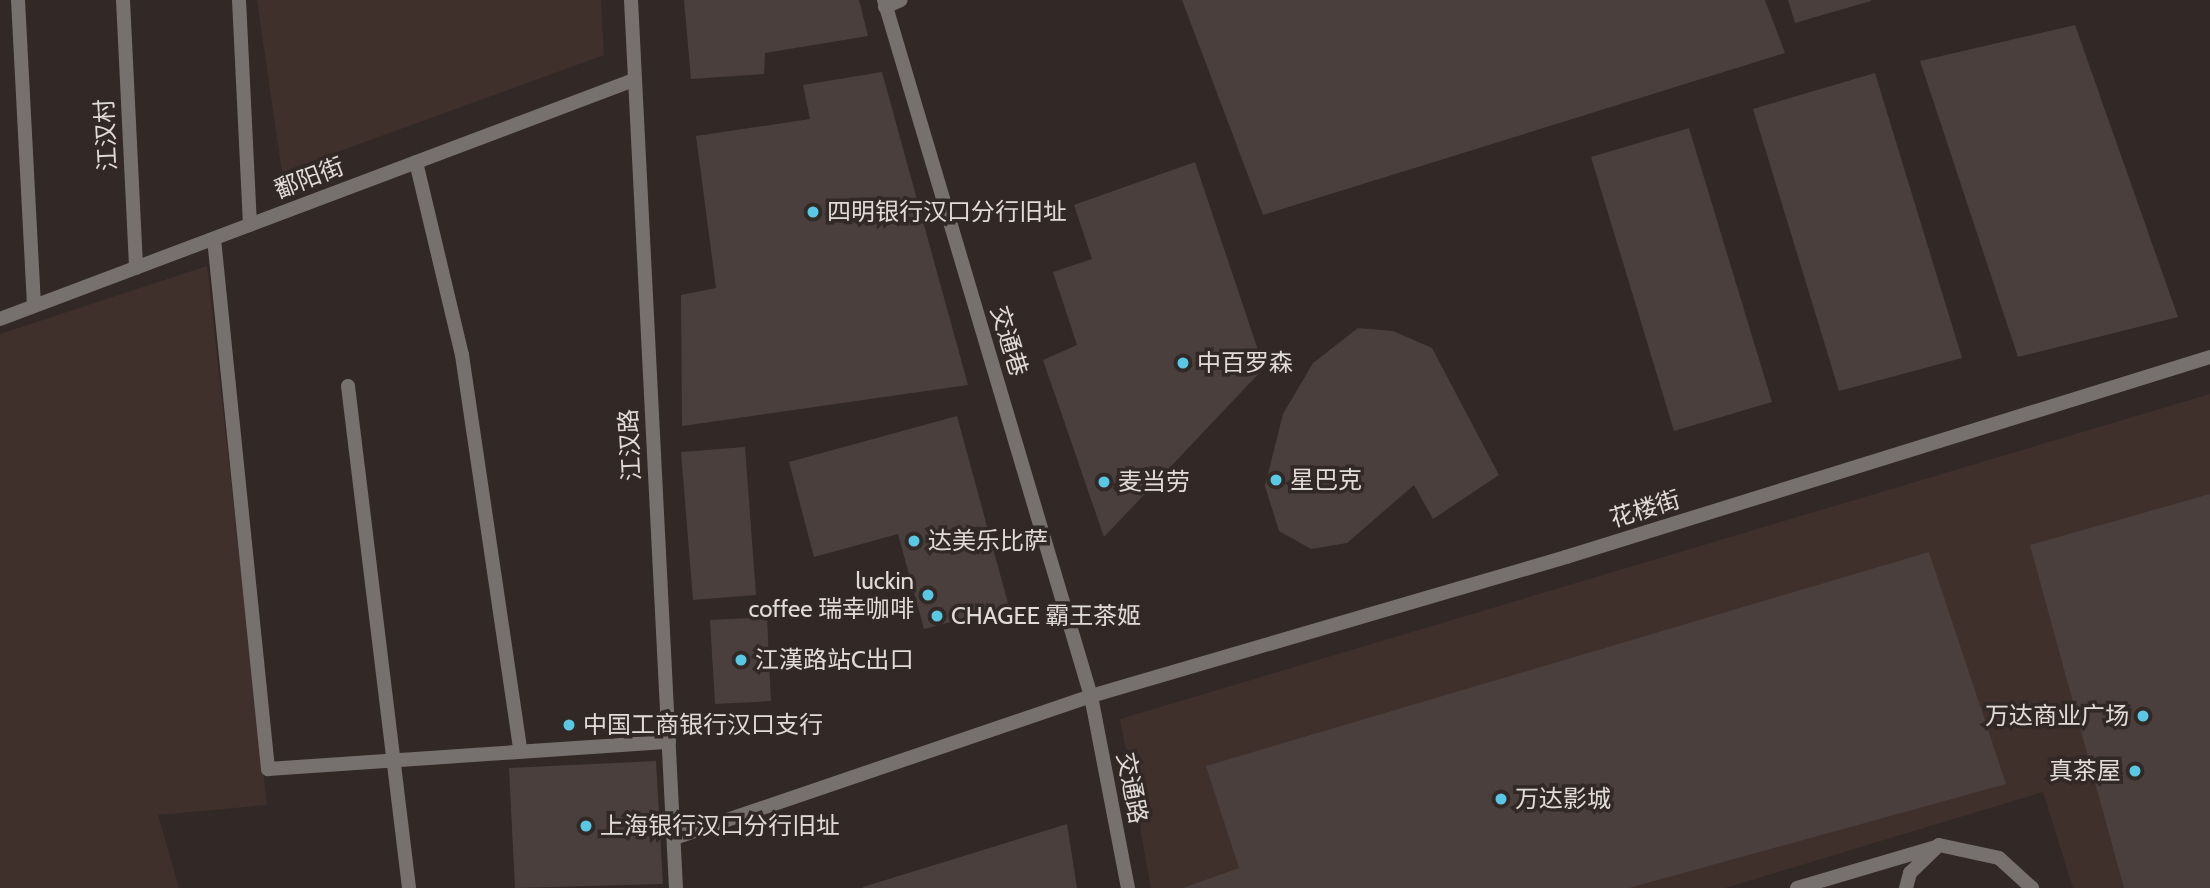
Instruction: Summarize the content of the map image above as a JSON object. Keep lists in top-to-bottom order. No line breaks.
{"streets":{"street":["江汉村","鄱阳街","交通巷","江汉路","花楼街","交通路"]},"crossings":[["江汉村","鄱阳街"],["鄱阳街","江汉路"],["交通巷","花楼街"],["交通巷","交通路"],["江汉路","花楼街"],["花楼街","交通路"]],"places":["四明银行汉口分行旧址","中百罗森","星巴克","麦当劳","达美乐比萨","luckin coffee 瑞幸咖啡","CHAGEE 霸王茶姬","江漢路站C出口","万达商业广场","中国工商银行汉口支行","真茶屋","万达影城","上海银行汉口分行旧址"]}
